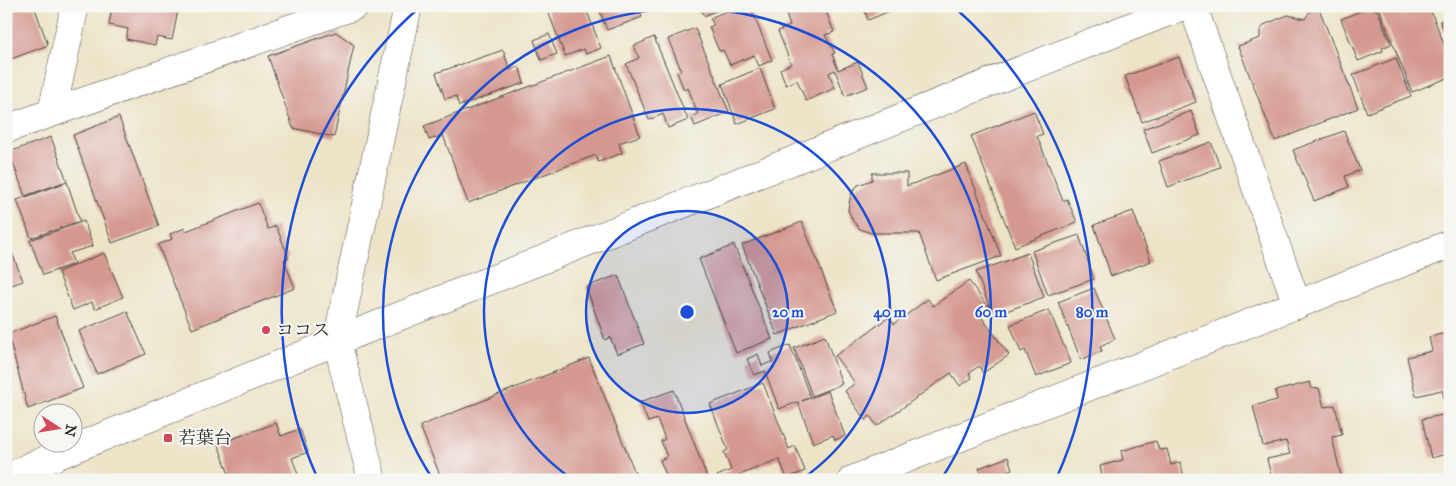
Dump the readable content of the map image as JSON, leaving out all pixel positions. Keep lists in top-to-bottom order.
{
  "places": {
    "other": ["ココス"],
    "transit": ["若葉台"]
  },
  "north": "right",
  "rings": [
    "20 m",
    "40 m",
    "60 m",
    "80 m"
  ]
}
